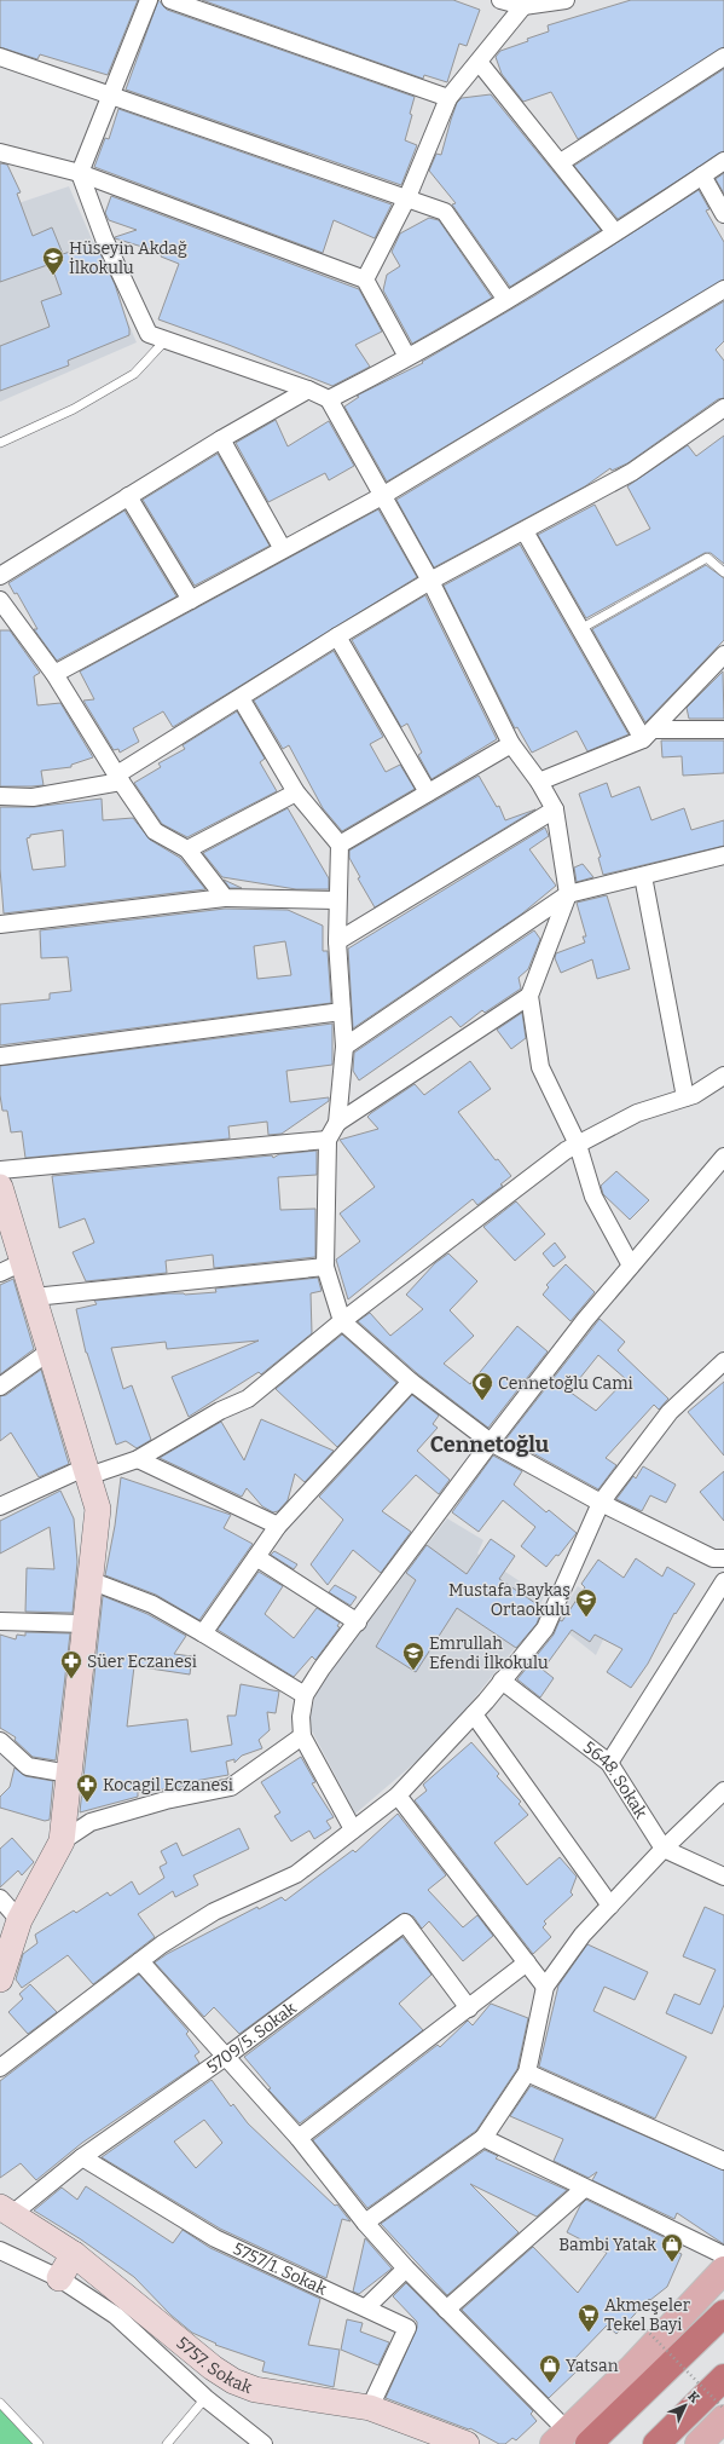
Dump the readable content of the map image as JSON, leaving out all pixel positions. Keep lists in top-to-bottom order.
{
  "streets": {
    "main road": ["5757. Sokak"],
    "street": ["5648. Sokak", "5709/5. Sokak", "5757/1. Sokak"]
  },
  "crossings": [
    ["5709/5. Sokak", "5757/1. Sokak"],
    ["5709/5. Sokak", "5757. Sokak"],
    ["5757/1. Sokak", "5757. Sokak"]
  ],
  "districts": ["Cennetoğlu"],
  "places": {
    "school or university": ["Hüseyin Akdağ İlkokulu", "Mustafa Baykaş Ortaokulu", "Emrullah Efendi İlkokulu"],
    "mosque": ["Cennetoğlu Cami"],
    "pharmacy": ["Süer Eczanesi", "Kocagil Eczanesi"],
    "shop": ["Bambi Yatak", "Yatsan"],
    "supermarket": ["Akmeşeler Tekel Bayi"]
  },
  "north": "top right"
}
